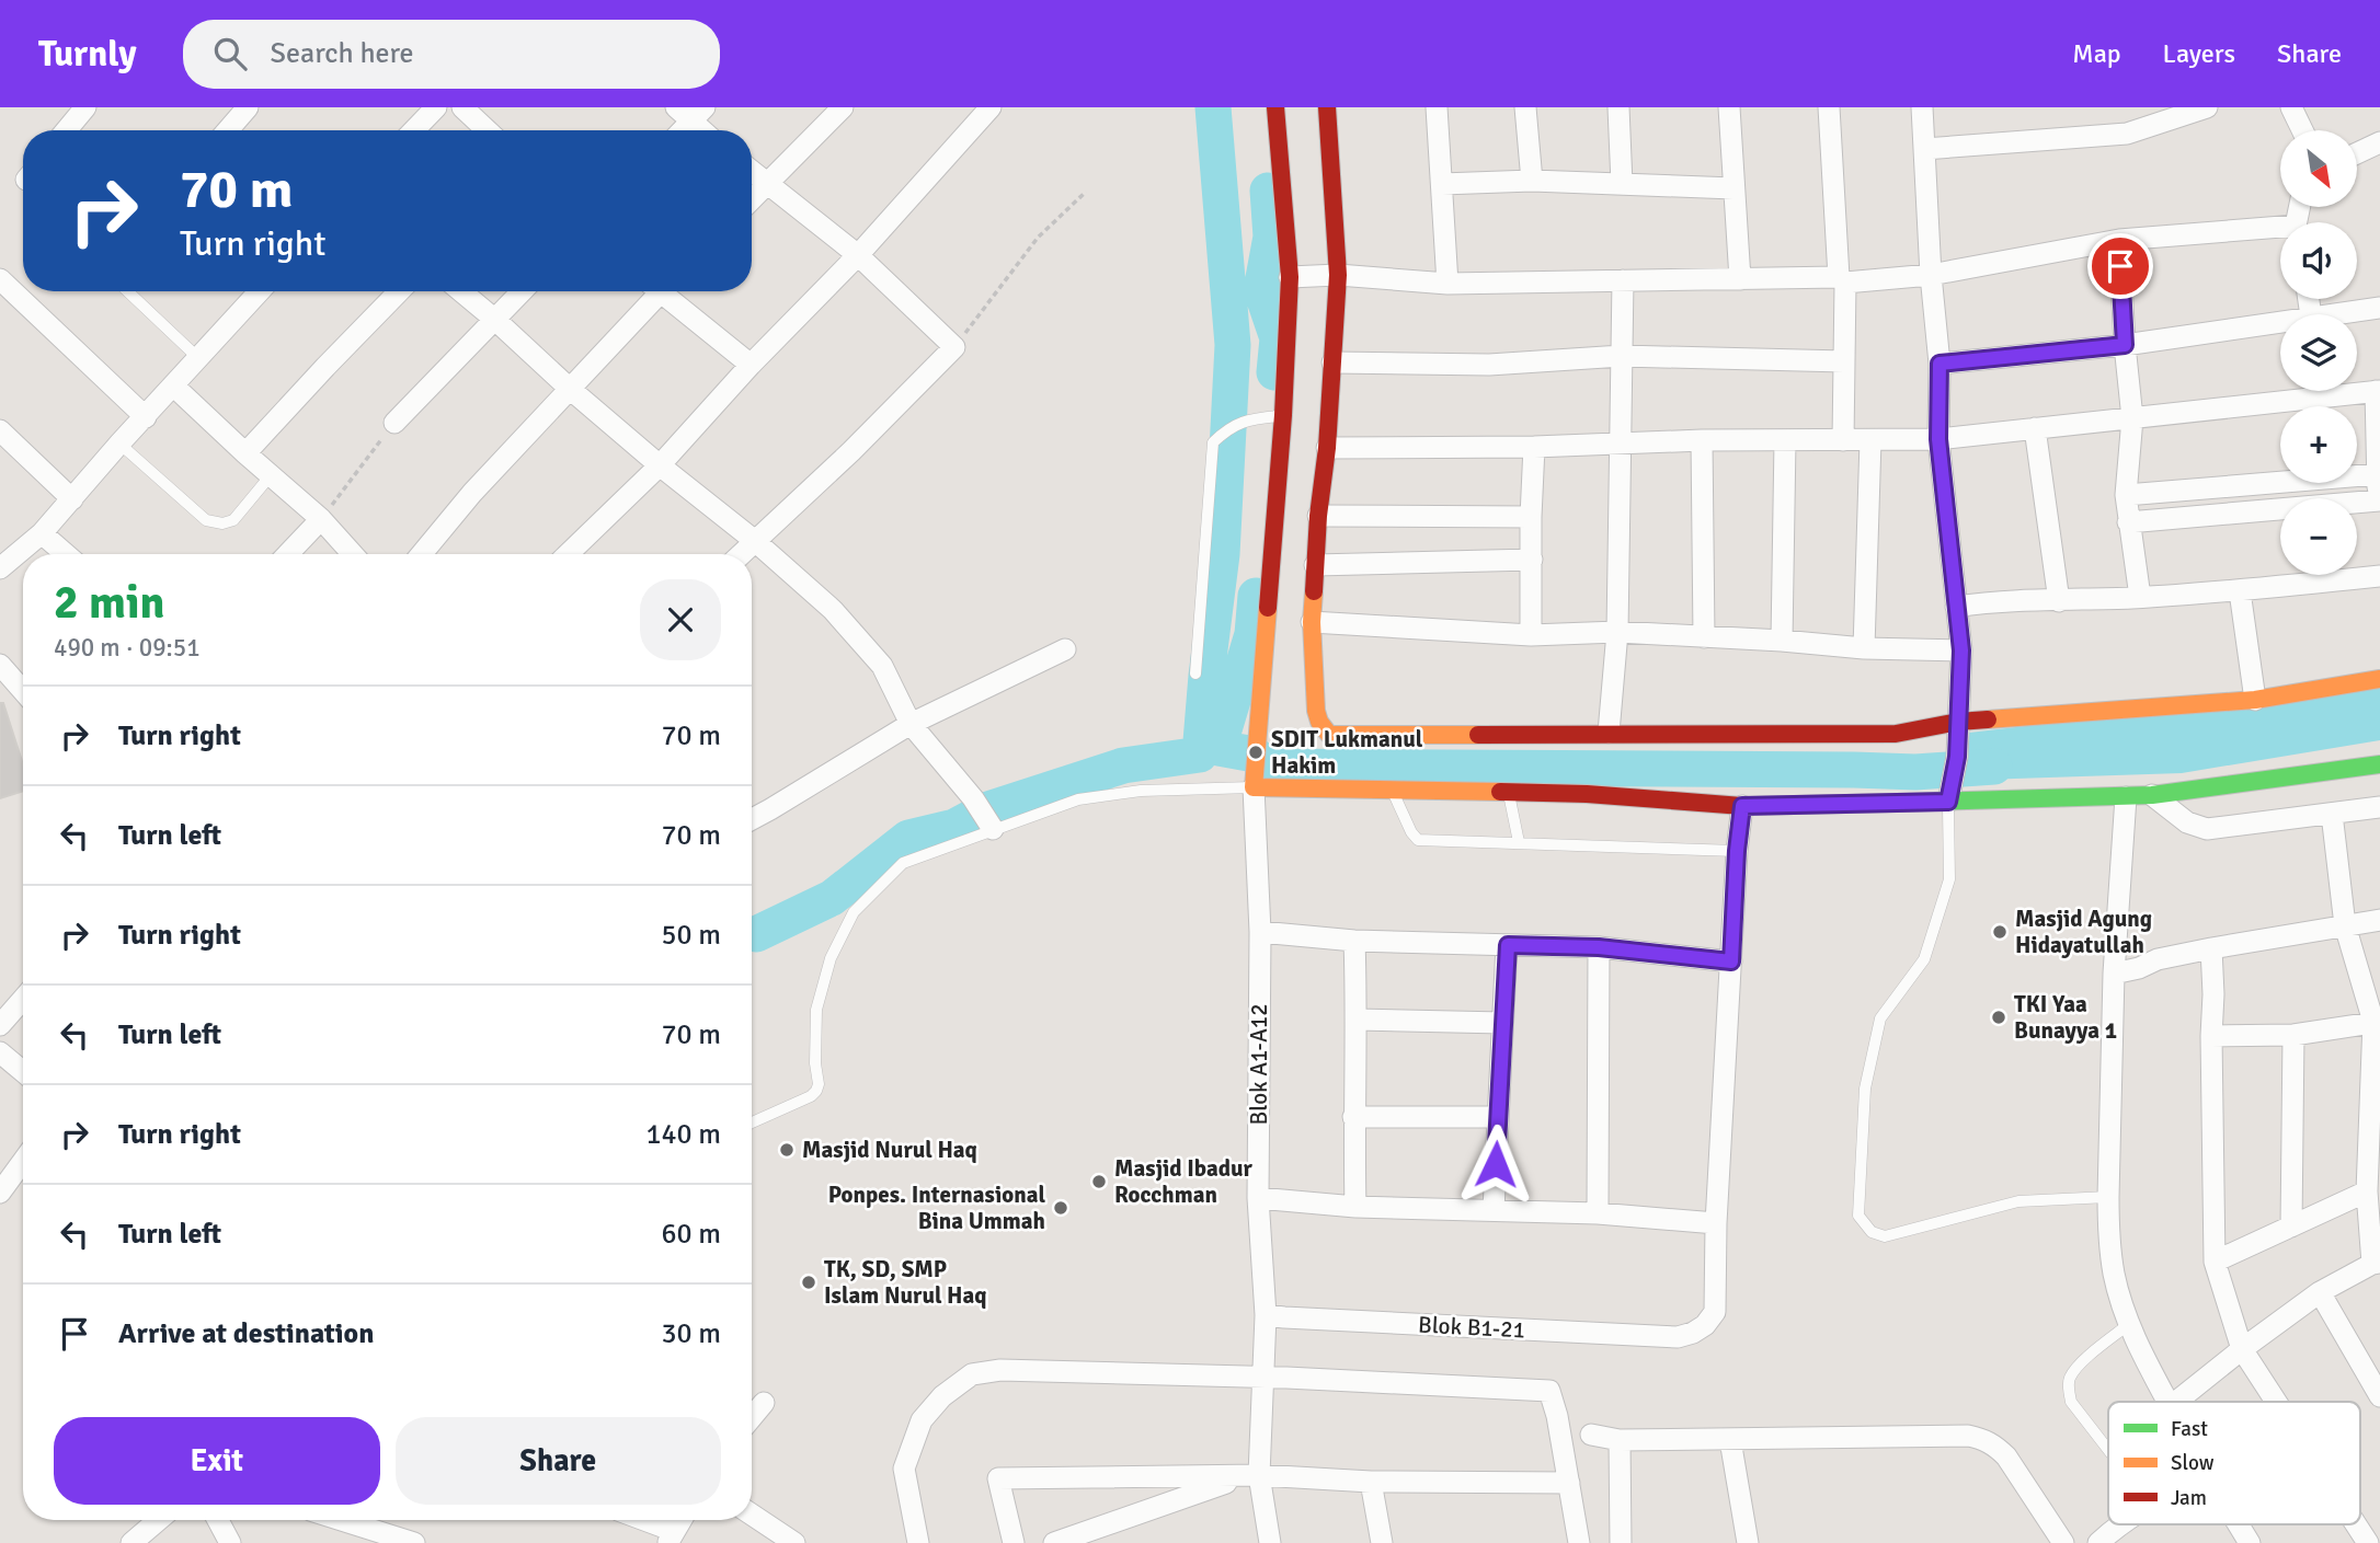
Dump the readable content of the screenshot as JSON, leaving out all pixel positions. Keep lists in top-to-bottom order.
{
  "streets": {
    "street": ["Blok A1-A12", "Blok B1-21"]
  },
  "crossings": [
    ["Blok A1-A12", "Blok B1-21"]
  ],
  "places": [
    "SDIT Lukmanul Hakim",
    "Masjid Agung Hidayatullah",
    "TKI Yaa Bunayya 1",
    "Masjid Nurul Haq",
    "Masjid Ibadur Rocchman",
    "Ponpes. Internasional Bina Ummah",
    "TK, SD, SMP Islam Nurul Haq"
  ],
  "legend": ["Fast", "Slow", "Jam"],
  "north": "bottom right",
  "page": {
    "header": "Turnly",
    "search": "Search here",
    "nav": ["Map", "Layers", "Share"],
    "map_buttons": ["+", "−"],
    "turn": ["70 m", "Turn right"],
    "heading": ["2 min", "490 m · 09:51"],
    "list": [
      {
        "name": "Turn right",
        "value": "70 m"
      },
      {
        "name": "Turn left",
        "value": "70 m"
      },
      {
        "name": "Turn right",
        "value": "50 m"
      },
      {
        "name": "Turn left",
        "value": "70 m"
      },
      {
        "name": "Turn right",
        "value": "140 m"
      },
      {
        "name": "Turn left",
        "value": "60 m"
      },
      {
        "name": "Arrive at destination",
        "value": "30 m"
      }
    ],
    "buttons": ["Exit", "Share"]
  }
}
